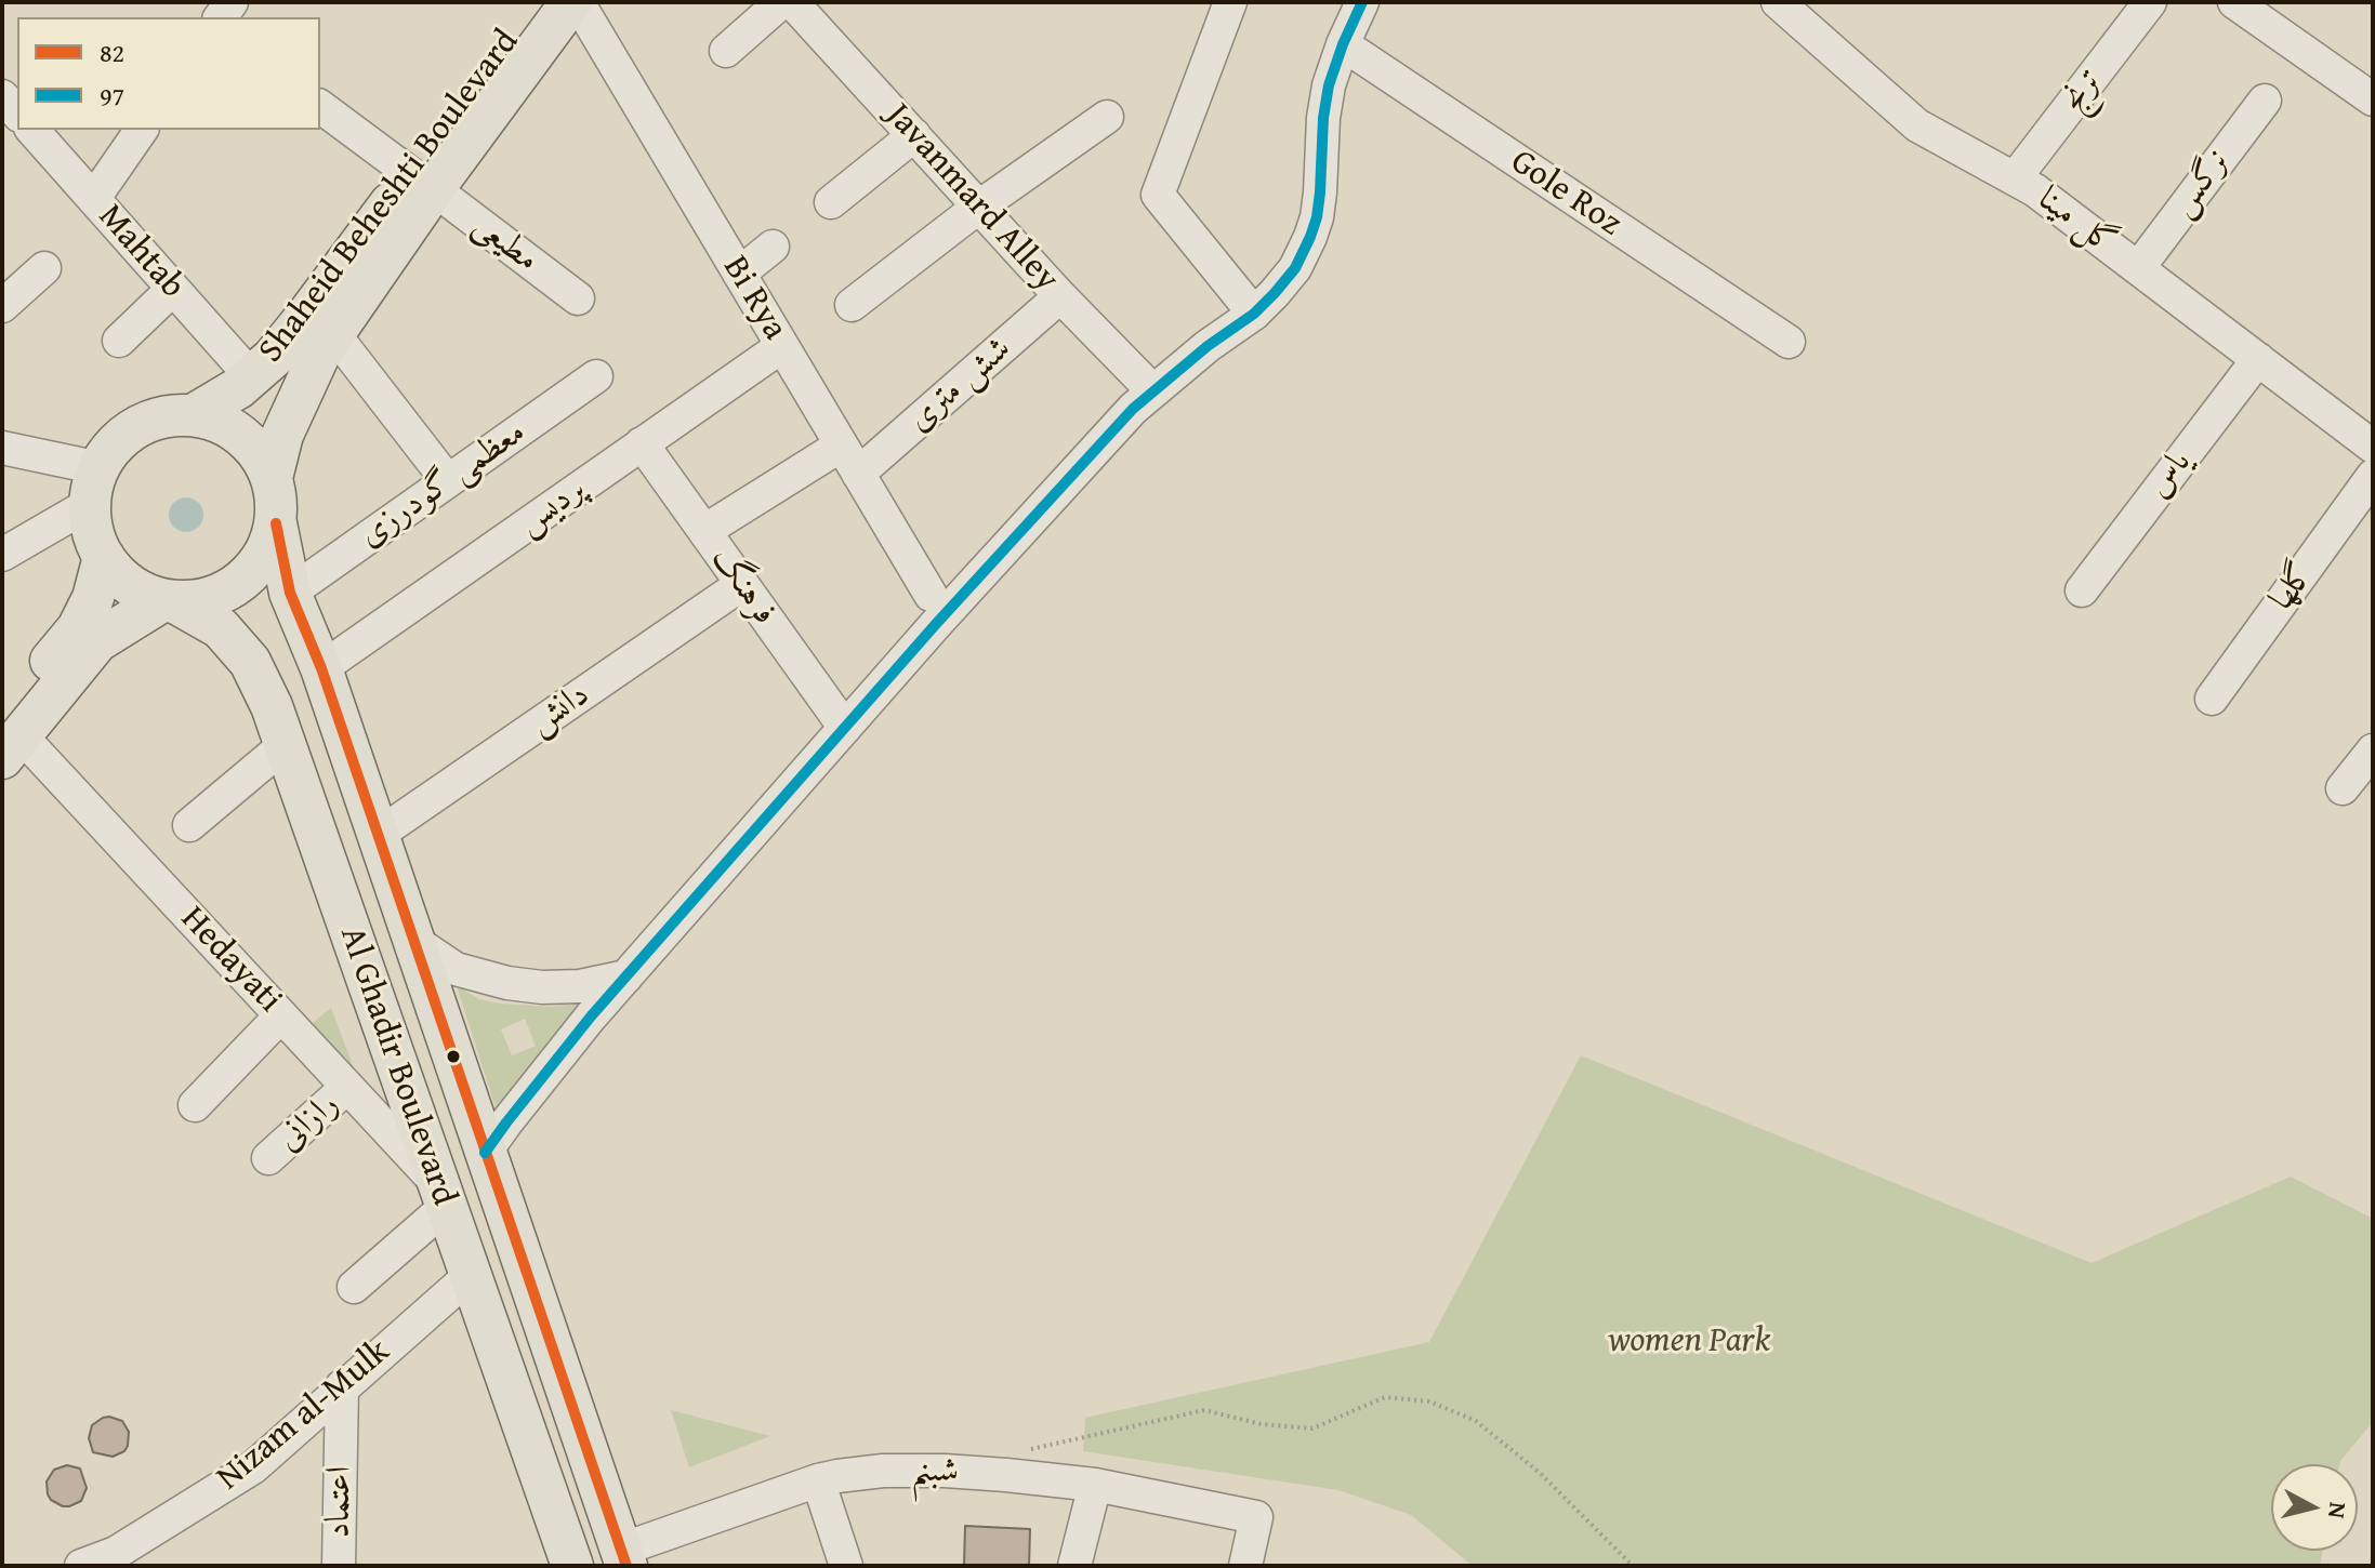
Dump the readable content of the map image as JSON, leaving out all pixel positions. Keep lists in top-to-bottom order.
{
  "streets": {
    "main road": ["Shaheid Beheshti Boulevard", "Al Ghadir Boulevard"],
    "street": [
      "ترنج",
      "نرگس",
      "Gole Roz",
      "Javanmard Alley",
      "گل مینا",
      "مطیعی",
      "Mahtab",
      "Bi Rya",
      "شش متری",
      "یاس",
      "معظمی گودرزی",
      "پردیس",
      "فرهنگ",
      "گلها",
      "دانش",
      "Hedayati",
      "رازانی",
      "Nizam al-Mulk",
      "شبنم",
      "اعتماد"
    ]
  },
  "crossings": [
    ["ترنج", "گل مینا"],
    ["نرگس", "گل مینا"],
    ["Shaheid Beheshti Boulevard", "مطیعی"],
    ["Shaheid Beheshti Boulevard", "Mahtab"],
    ["Shaheid Beheshti Boulevard", "Al Ghadir Boulevard"],
    ["Javanmard Alley", "شش متری"],
    ["گل مینا", "یاس"],
    ["Bi Rya", "شش متری"],
    ["Bi Rya", "پردیس"],
    ["معظمی گودرزی", "Al Ghadir Boulevard"],
    ["پردیس", "فرهنگ"],
    ["پردیس", "Al Ghadir Boulevard"],
    ["فرهنگ", "دانش"],
    ["دانش", "Al Ghadir Boulevard"],
    ["Hedayati", "Al Ghadir Boulevard"],
    ["Hedayati", "رازانی"],
    ["Al Ghadir Boulevard", "Nizam al-Mulk"],
    ["Al Ghadir Boulevard", "شبنم"],
    ["Nizam al-Mulk", "اعتماد"]
  ],
  "parks": ["women Park"],
  "lines": ["transit line 97", "transit line 82"],
  "legend": ["82", "97"],
  "north": "right"
}
